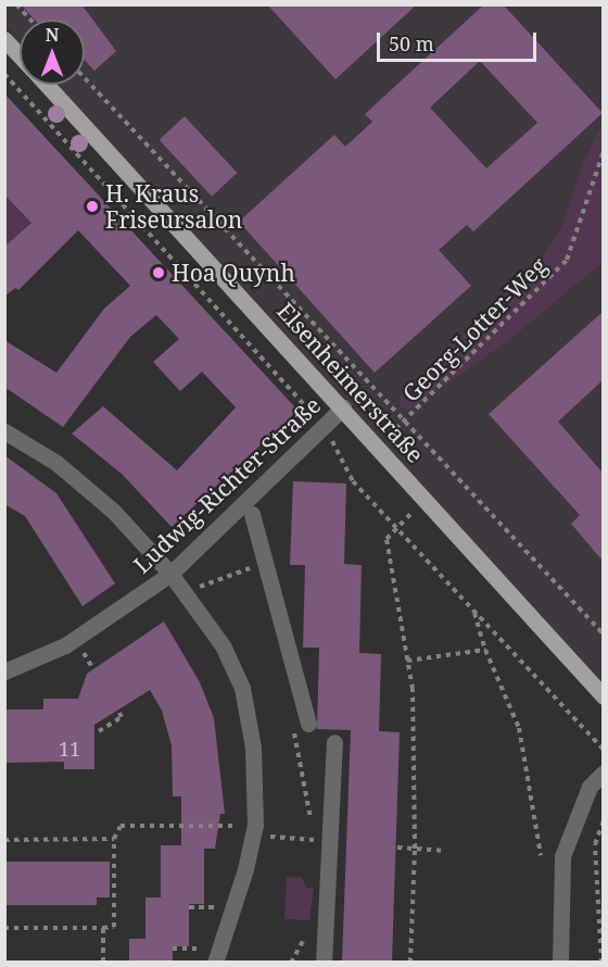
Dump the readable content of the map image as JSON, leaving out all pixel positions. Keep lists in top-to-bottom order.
{
  "streets": {
    "main road": ["Elsenheimerstraße"],
    "street": ["Ludwig-Richter-Straße"],
    "path": ["Georg-Lotter-Weg"]
  },
  "crossings": [
    ["Georg-Lotter-Weg", "Elsenheimerstraße"],
    ["Elsenheimerstraße", "Ludwig-Richter-Straße"]
  ],
  "places": ["H. Kraus Friseursalon", "Hoa Quynh"],
  "house_numbers": ["11"],
  "scale_bar": "50 m",
  "north": "top"
}
